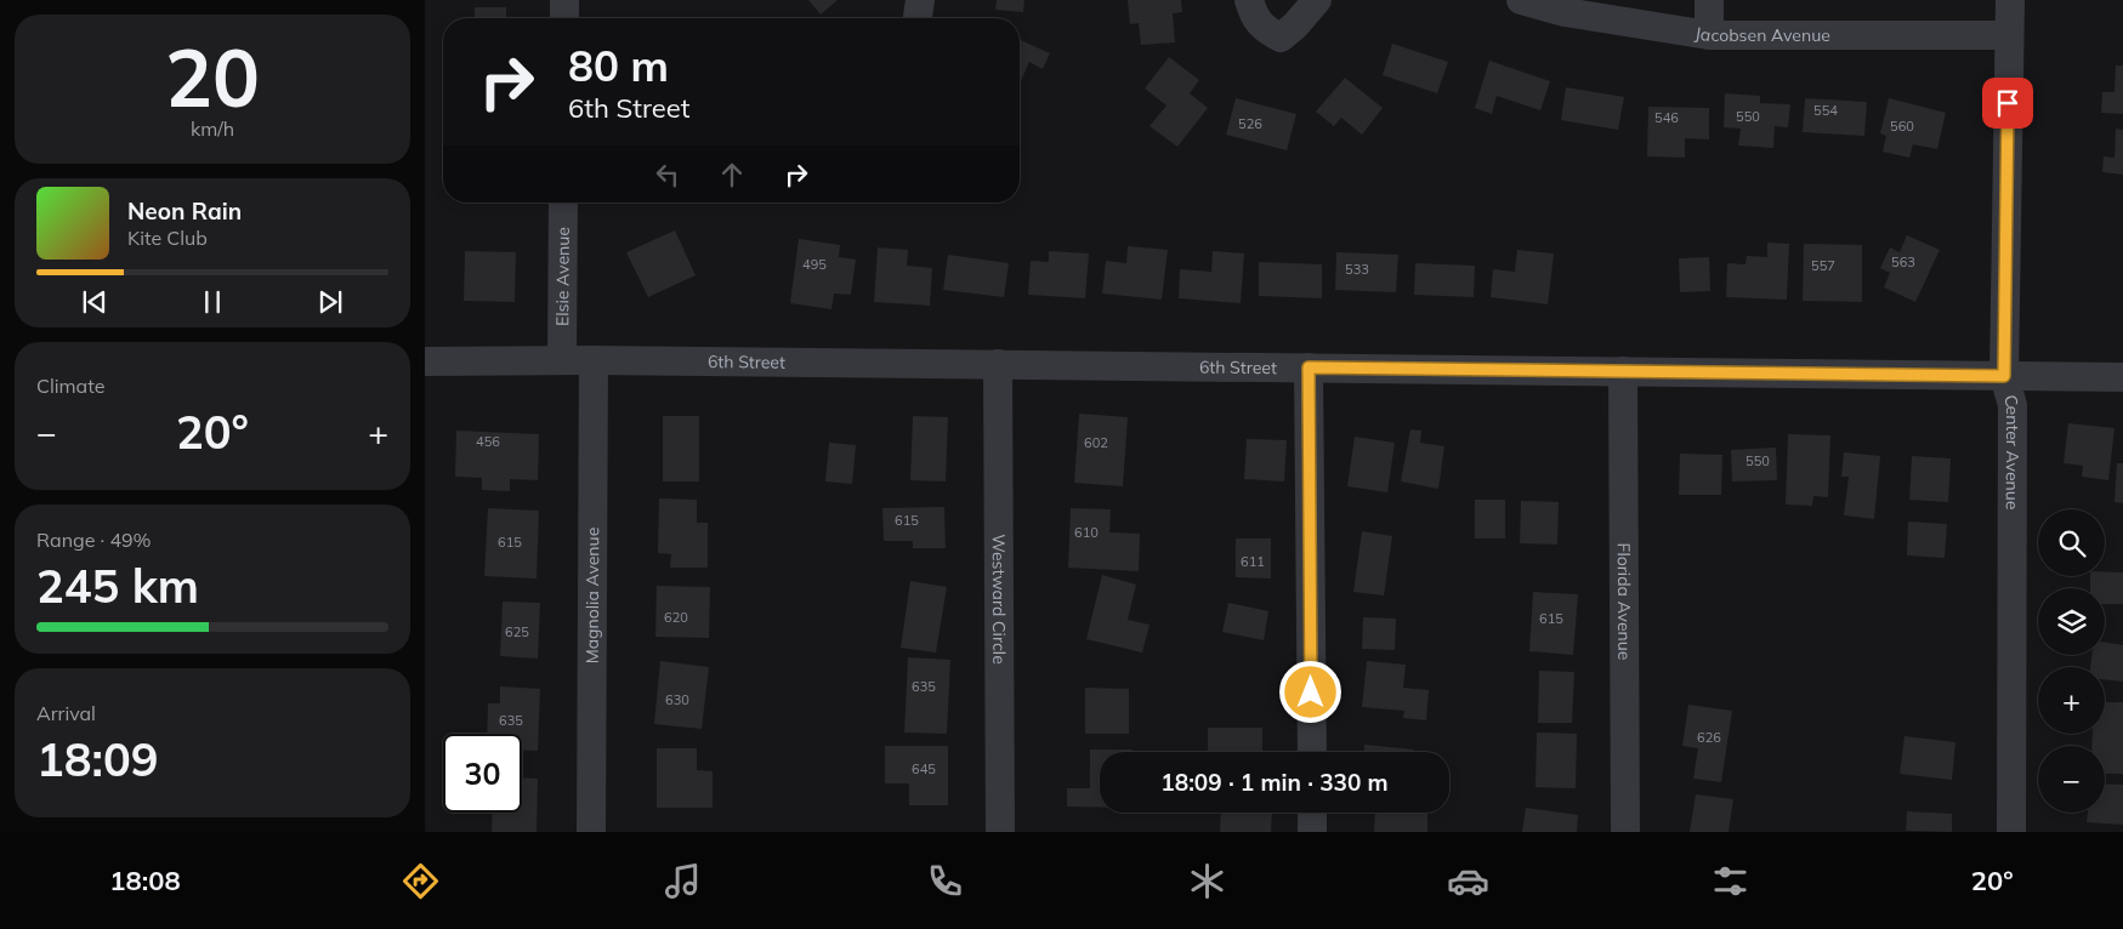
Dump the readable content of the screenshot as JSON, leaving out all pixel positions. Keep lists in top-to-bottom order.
{
  "streets": {
    "street": [
      "Jacobsen Avenue",
      "Elsie Avenue",
      "6th Street",
      "Center Avenue",
      "Magnolia Avenue",
      "Westward Circle",
      "Florida Avenue"
    ]
  },
  "crossings": [
    ["Jacobsen Avenue", "Center Avenue"],
    ["Elsie Avenue", "6th Street"],
    ["6th Street", "Center Avenue"],
    ["6th Street", "Magnolia Avenue"],
    ["6th Street", "Westward Circle"],
    ["6th Street", "Florida Avenue"]
  ],
  "house_numbers": [
    "554",
    "550",
    "546",
    "526",
    "560",
    "563",
    "495",
    "557",
    "533",
    "456",
    "602",
    "550",
    "615",
    "610",
    "615",
    "611",
    "620",
    "615",
    "625",
    "635",
    "630",
    "635",
    "626",
    "645"
  ],
  "page": {
    "tile": [
      ["20", "km/h"],
      "Climate",
      ["Range · 49%", "245 km"],
      ["Arrival", "18:09"]
    ],
    "turn": ["80 m", "6th Street"],
    "song": ["Neon Rain", "Kite Club"],
    "heat": ["−", "20°", "+"],
    "map_buttons": ["+", "−"],
    "limit": "30",
    "trip": "18:09 · 1 min · 330 m",
    "tabs": ["18:08", "20°"]
  }
}
